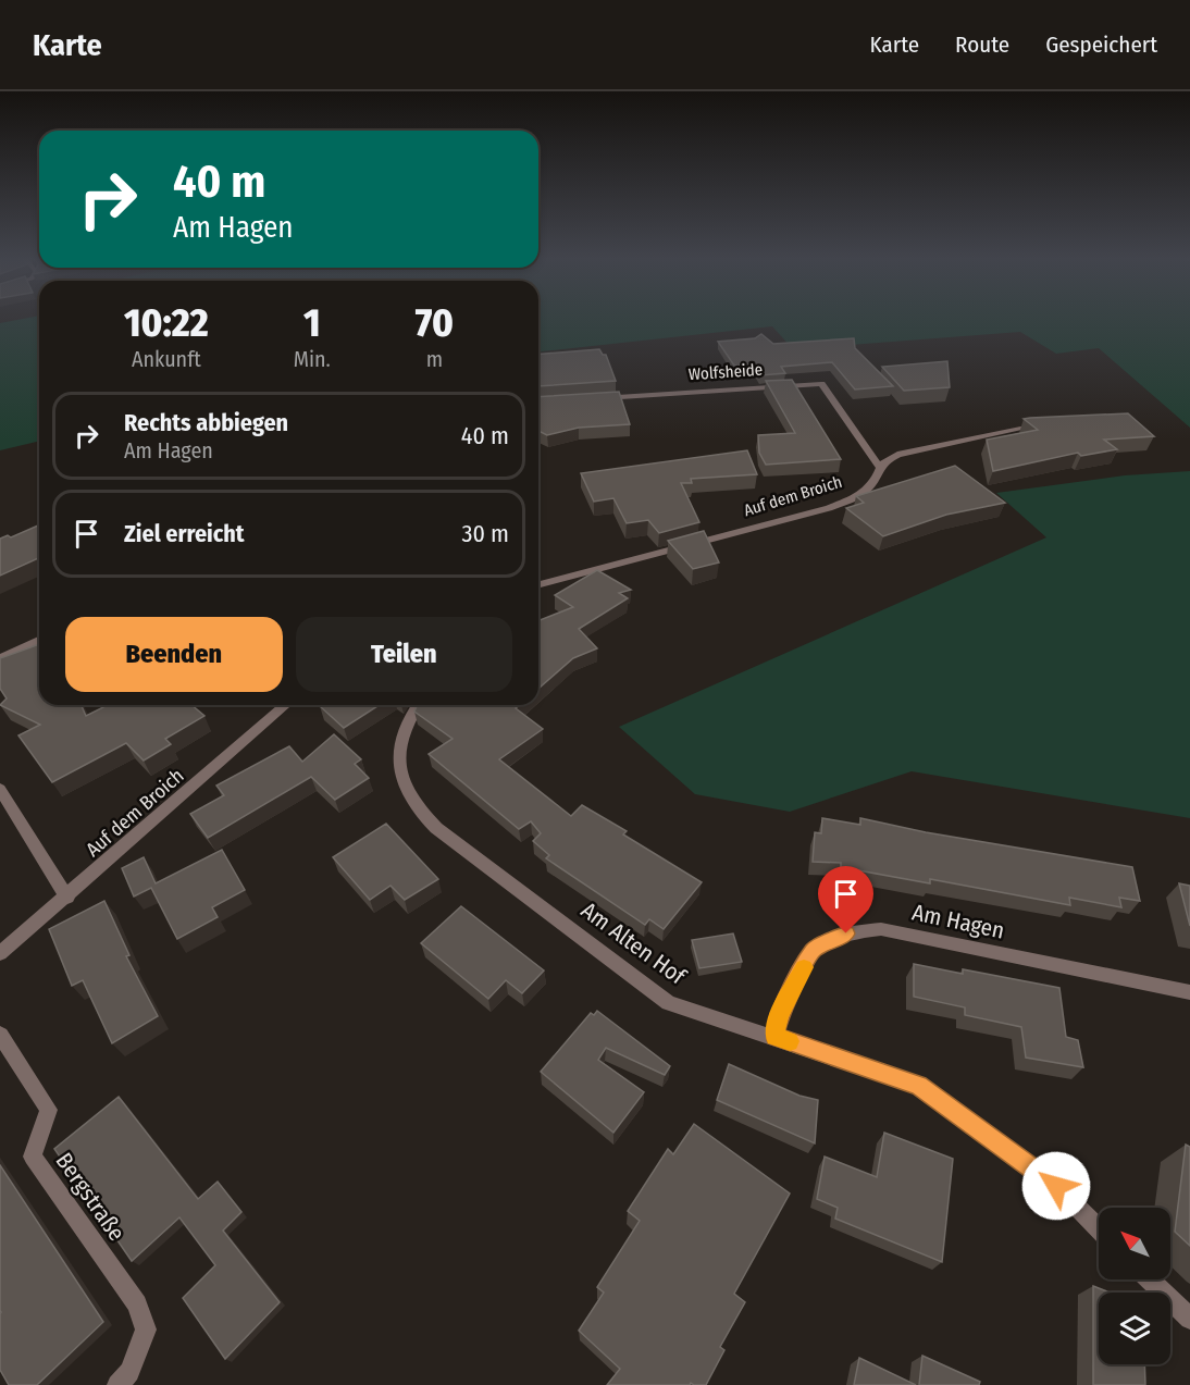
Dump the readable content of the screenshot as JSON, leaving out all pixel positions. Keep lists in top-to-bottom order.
{
  "streets": {
    "street": [
      "Wolfsheide",
      "Auf dem Broich",
      "Am Hagen",
      "Am Alten Hof",
      "Bergstraße"
    ]
  },
  "crossings": [
    ["Wolfsheide", "Auf dem Broich"],
    ["Am Hagen", "Am Alten Hof"]
  ],
  "north": "top left",
  "page": {
    "header": "Karte",
    "nav": ["Karte", "Route", "Gespeichert"],
    "turn": ["40 m", "Am Hagen"],
    "eta": [
      "10:22",
      "Ankunft",
      "1",
      "Min.",
      "70",
      "m"
    ],
    "list": [
      {
        "name": "Rechts abbiegen",
        "note": "Am Hagen",
        "value": "40 m"
      },
      {
        "name": "Ziel erreicht",
        "value": "30 m"
      }
    ],
    "buttons": ["Beenden", "Teilen"]
  }
}
